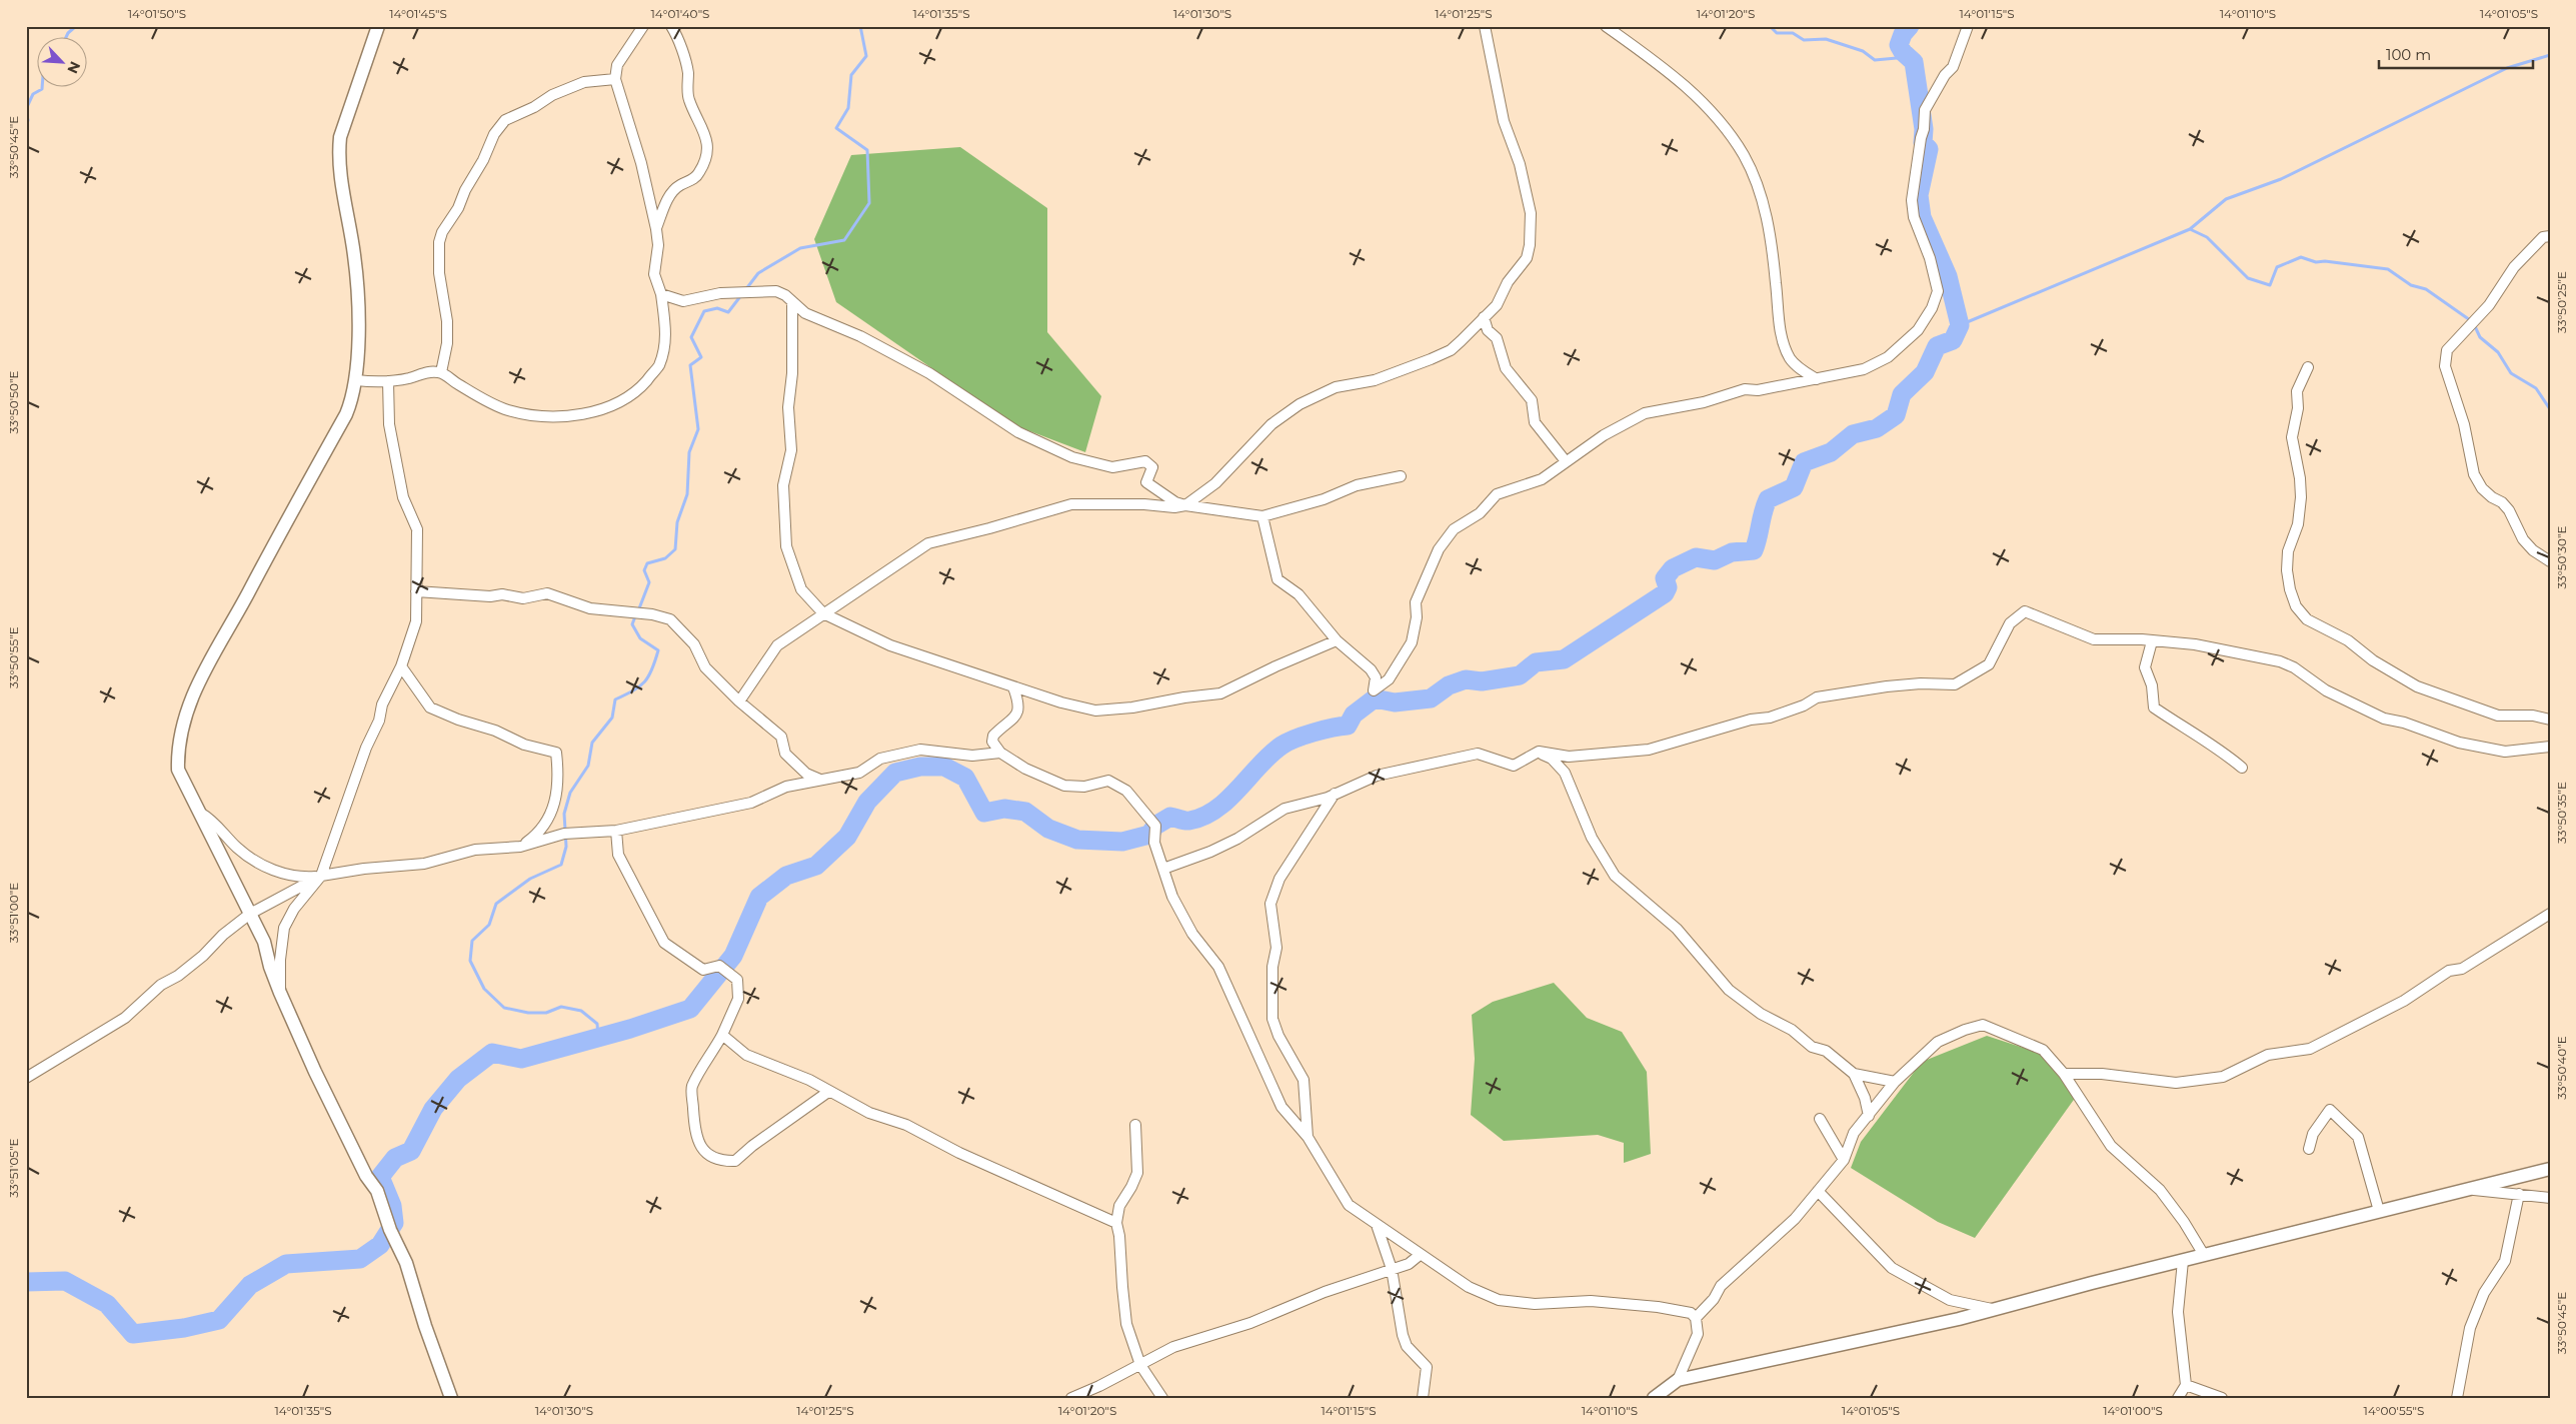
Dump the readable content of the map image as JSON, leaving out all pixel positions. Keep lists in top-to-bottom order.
{
  "scale_bar": "100 m",
  "north": "bottom right",
  "coordinates": [
    "14°01'50\"S",
    "14°01'45\"S",
    "14°01'40\"S",
    "14°01'35\"S",
    "14°01'30\"S",
    "14°01'25\"S",
    "14°01'20\"S",
    "14°01'15\"S",
    "14°01'10\"S",
    "14°01'05\"S",
    "33°50'45\"E",
    "33°50'25\"E",
    "33°50'50\"E",
    "33°50'30\"E",
    "33°50'55\"E",
    "33°50'35\"E",
    "33°51'00\"E",
    "33°50'40\"E",
    "33°51'05\"E",
    "14°01'00\"S",
    "14°00'55\"S"
  ]
}
